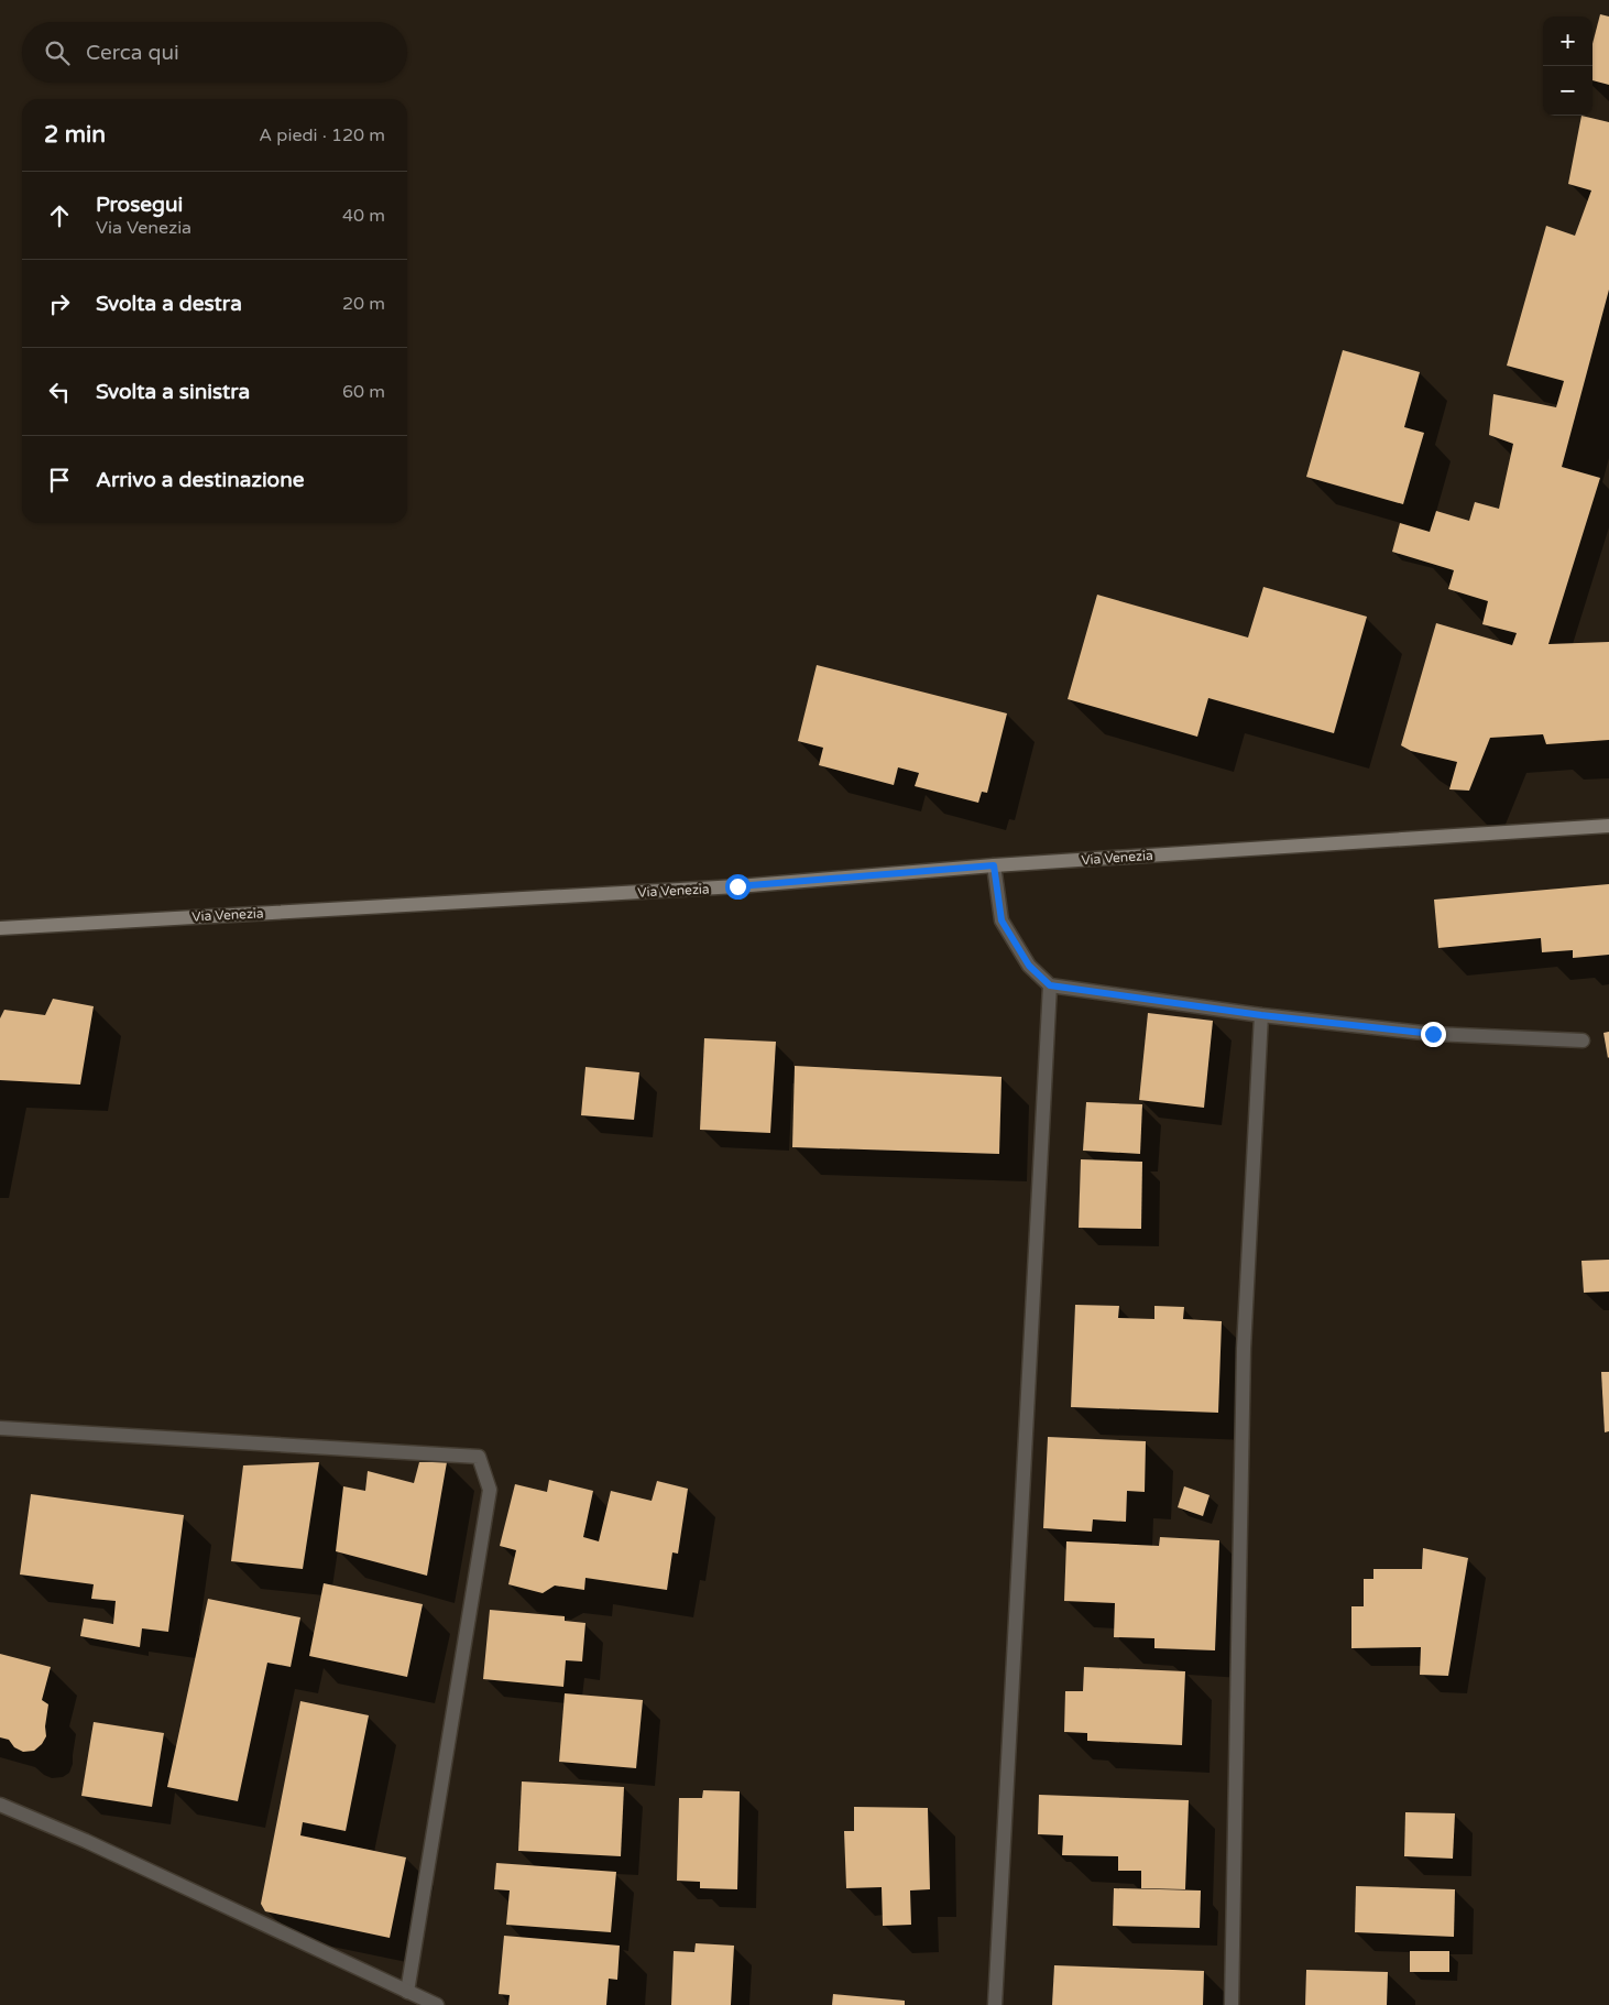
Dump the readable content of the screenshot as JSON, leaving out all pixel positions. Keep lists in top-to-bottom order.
{
  "streets": {
    "main road": ["Via Venezia"]
  },
  "page": {
    "map_buttons": ["+", "−"],
    "search": "Cerca qui",
    "heading": ["2 min", "A piedi · 120 m"],
    "list": [
      ["Prosegui", "Via Venezia", "40 m"],
      ["Svolta a destra", "20 m"],
      ["Svolta a sinistra", "60 m"],
      "Arrivo a destinazione"
    ]
  }
}
